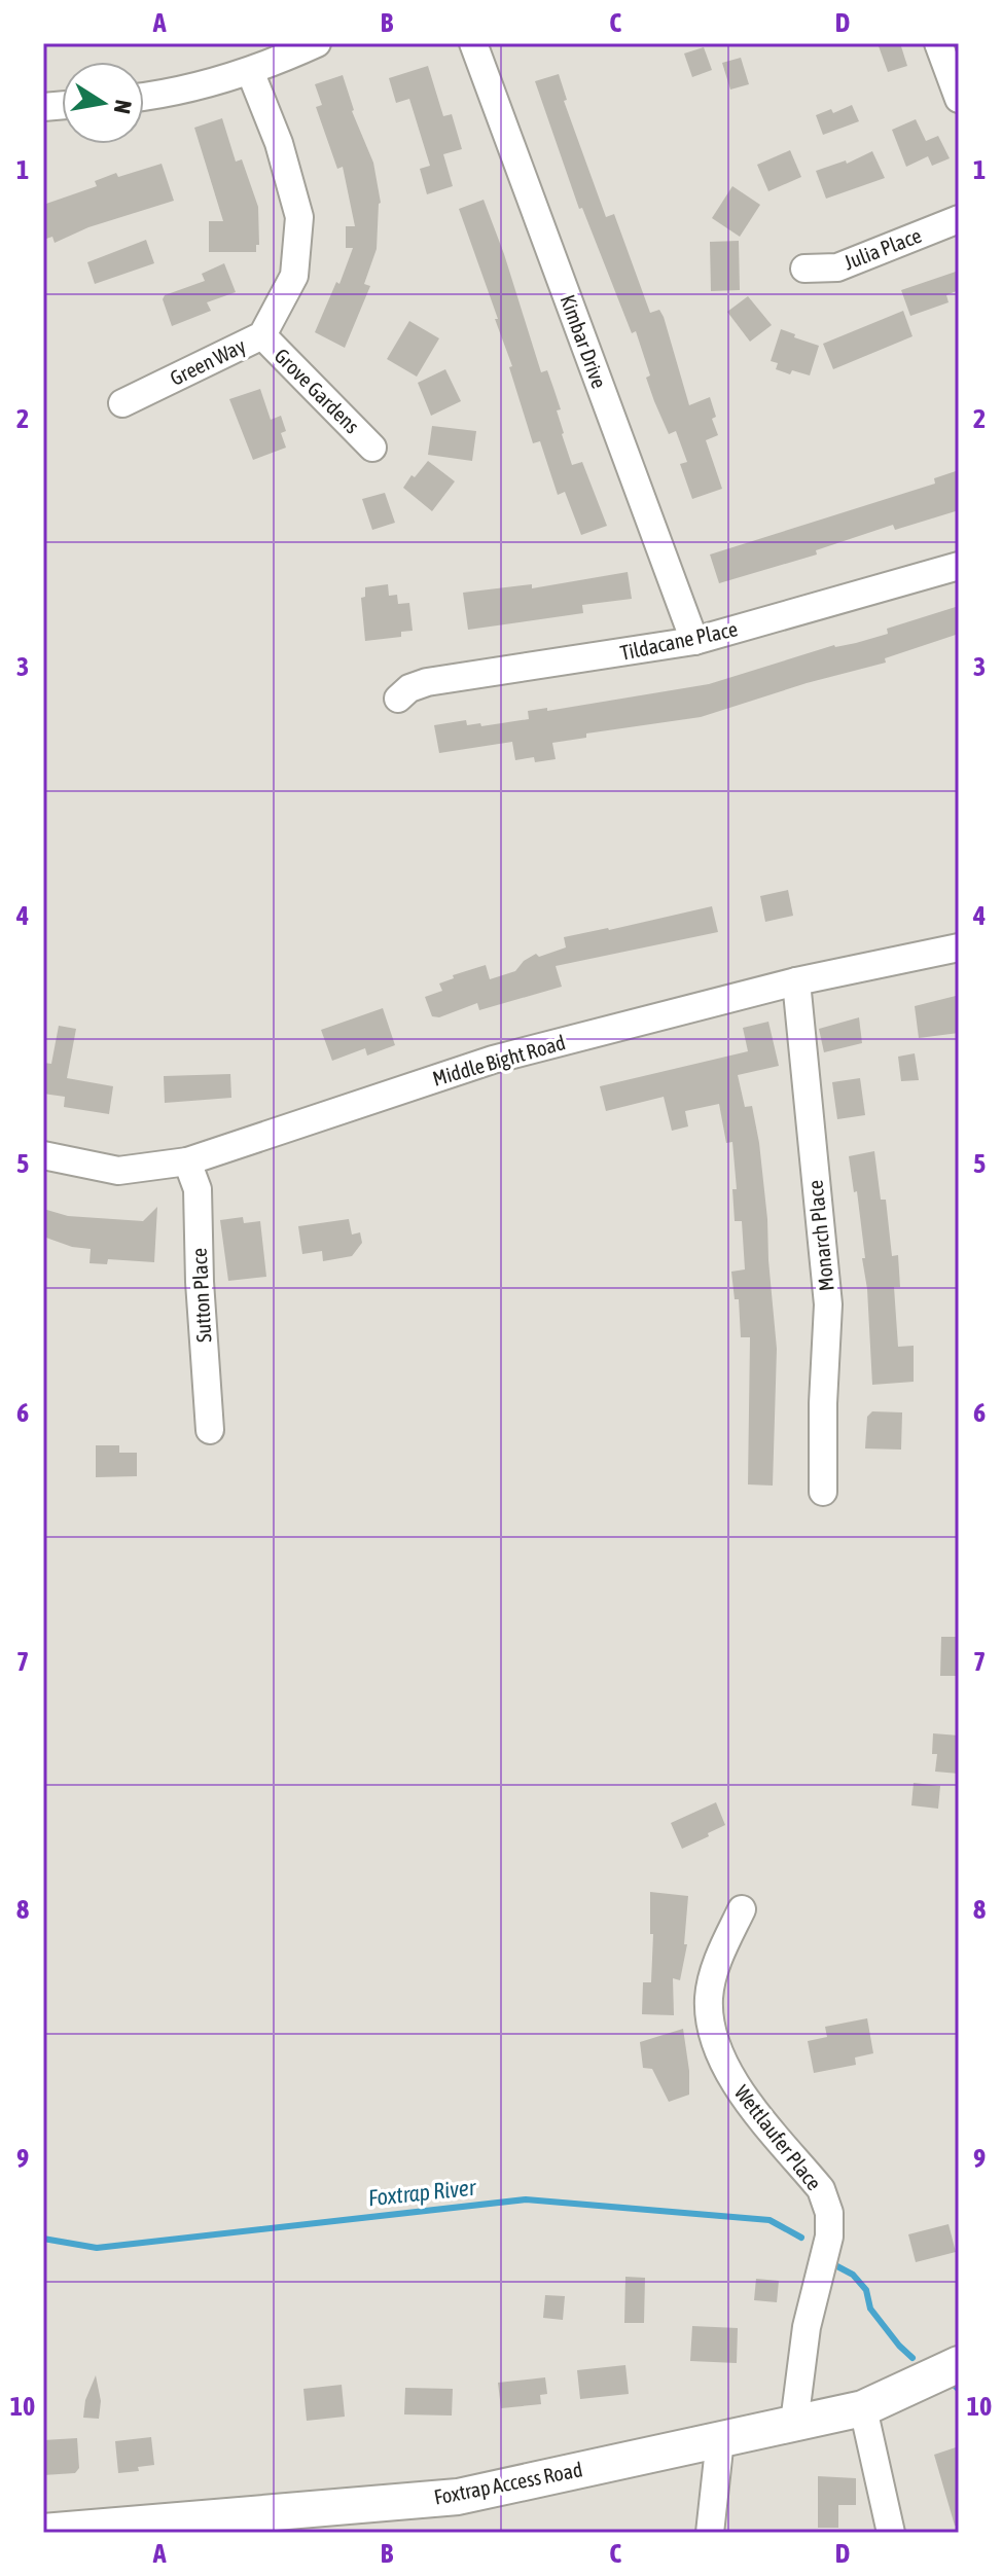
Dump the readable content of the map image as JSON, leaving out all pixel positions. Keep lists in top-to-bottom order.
{
  "streets": {
    "main road": ["Foxtrap Access Road"],
    "street": [
      "Julia Place",
      "Kimbar Drive",
      "Green Way",
      "Grove Gardens",
      "Tildacane Place",
      "Middle Bight Road",
      "Monarch Place",
      "Sutton Place",
      "Wettlaufer Place"
    ]
  },
  "crossings": [
    ["Kimbar Drive", "Tildacane Place"],
    ["Green Way", "Grove Gardens"],
    ["Middle Bight Road", "Monarch Place"],
    ["Middle Bight Road", "Sutton Place"],
    ["Wettlaufer Place", "Foxtrap Access Road"]
  ],
  "water": ["Foxtrap River"],
  "north": "right",
  "grid": {
    "columns": [
      "A",
      "B",
      "C",
      "D"
    ],
    "rows": [
      "1",
      "2",
      "3",
      "4",
      "5",
      "6",
      "7",
      "8",
      "9",
      "10"
    ]
  }
}
